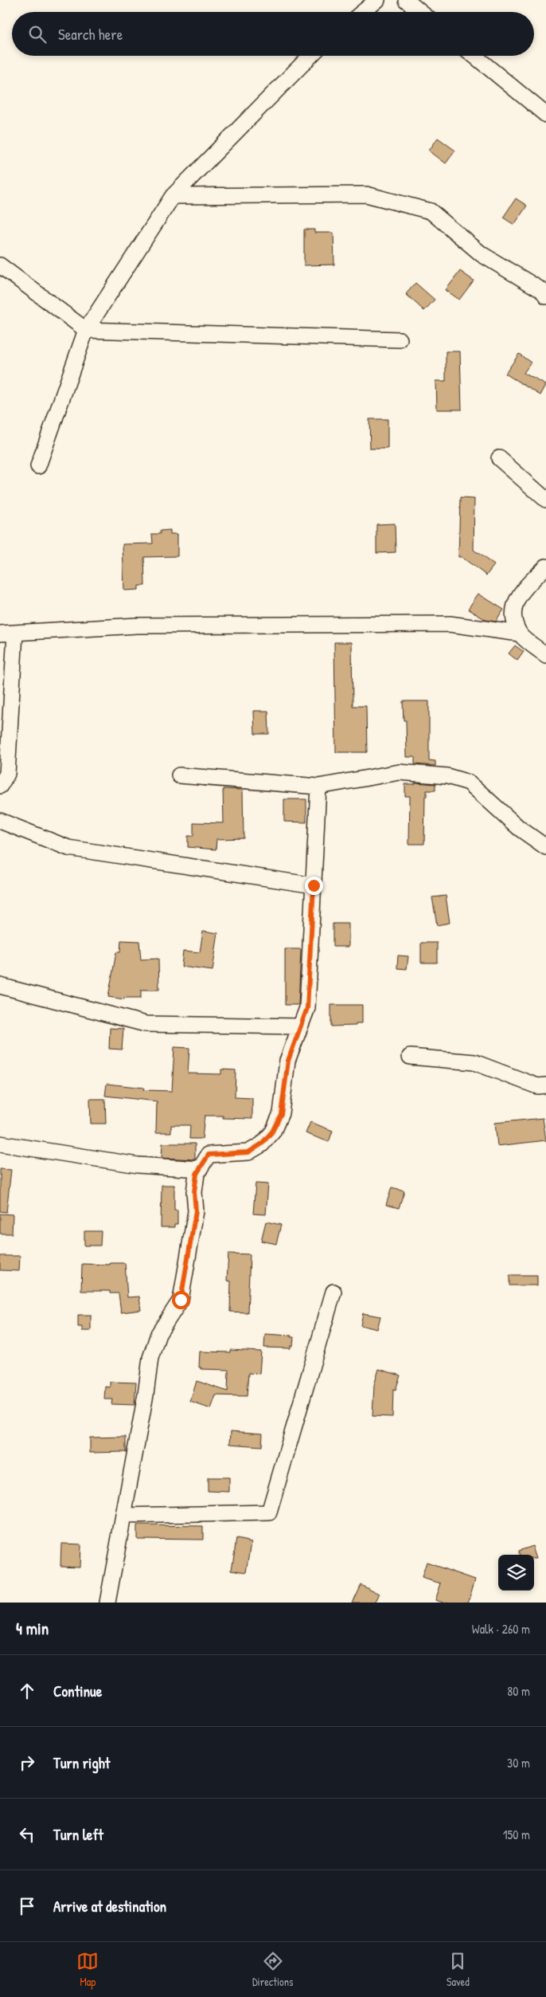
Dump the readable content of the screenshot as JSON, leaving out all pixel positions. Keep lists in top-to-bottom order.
{
  "page": {
    "search": "Search here",
    "heading": ["4 min", "Walk · 260 m"],
    "list": [
      ["Continue", "80 m"],
      ["Turn right", "30 m"],
      ["Turn left", "150 m"],
      "Arrive at destination"
    ],
    "nav": ["Map", "Directions", "Saved"]
  }
}
